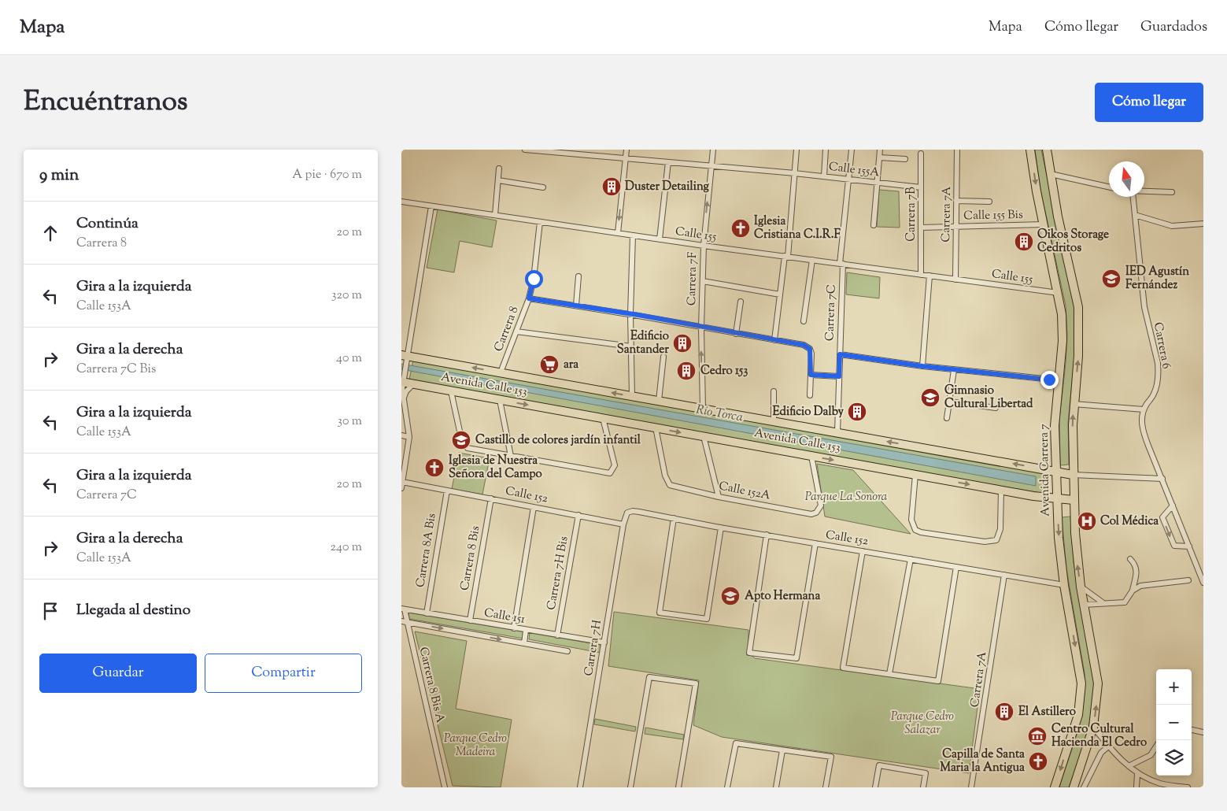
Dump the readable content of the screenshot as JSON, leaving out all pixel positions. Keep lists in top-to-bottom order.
{
  "streets": {
    "main road": ["Avenida Calle 153", "Avenida Carrera 7"],
    "street": [
      "Calle 155A",
      "Carrera 7B",
      "Carrera 7A",
      "Calle 155 Bis",
      "Calle 155",
      "Carrera 7F",
      "Carrera 7C",
      "Carrera 8",
      "Carrera 6",
      "Calle 152A",
      "Calle 152",
      "Carrera 8A Bis",
      "Carrera 8 Bis",
      "Carrera 7H Bis",
      "Calle 151",
      "Carrera 7H",
      "Carrera 8 Bis A"
    ]
  },
  "crossings": [
    ["Calle 155A", "Carrera 7B"],
    ["Calle 155A", "Carrera 7F"],
    ["Calle 155A", "Carrera 7C"],
    ["Carrera 7B", "Calle 155 Bis"],
    ["Carrera 7B", "Calle 155"],
    ["Carrera 7A", "Calle 155 Bis"],
    ["Carrera 7A", "Calle 155"],
    ["Carrera 7A", "Calle 152"],
    ["Calle 155 Bis", "Avenida Carrera 7"],
    ["Calle 155", "Carrera 7F"],
    ["Calle 155", "Carrera 7C"],
    ["Calle 155", "Carrera 8"],
    ["Calle 155", "Avenida Carrera 7"],
    ["Carrera 7F", "Avenida Calle 153"],
    ["Carrera 7C", "Avenida Calle 153"],
    ["Carrera 8", "Avenida Calle 153"],
    ["Avenida Calle 153", "Avenida Carrera 7"],
    ["Avenida Calle 153", "Calle 152A"],
    ["Avenida Carrera 7", "Calle 152"],
    ["Calle 152", "Carrera 8A Bis"],
    ["Calle 152", "Carrera 8 Bis"],
    ["Calle 152", "Carrera 7H Bis"],
    ["Calle 152", "Carrera 7H"],
    ["Carrera 8A Bis", "Calle 151"],
    ["Carrera 8 Bis", "Calle 151"],
    ["Carrera 7H Bis", "Calle 151"],
    ["Calle 151", "Carrera 7H"],
    ["Calle 151", "Carrera 8 Bis A"]
  ],
  "water": ["Río Torca"],
  "parks": ["Parque La Sonora", "Parque Cedro Salazar", "Parque Cedro Madeira"],
  "places": {
    "building": [
      "Duster Detailing",
      "Oikos Storage Cedritos",
      "Edificio Santander",
      "Cedro 153",
      "Edificio Dalby",
      "El Astillero"
    ],
    "church": ["Iglesia Cristiana C.I.R.F", "Iglesia de Nuestra Señora del Campo", "Capilla de Santa Maria la Antigua"],
    "school or university": [
      "IED Agustín Fernández",
      "Gimnasio Cultural Libertad",
      "Castillo de colores jardín infantil",
      "Apto Hermana"
    ],
    "supermarket": ["ara"],
    "hospital": ["Col Médica"],
    "museum": ["Centro Cultural Hacienda El Cedro"]
  },
  "north": "top",
  "page": {
    "header": "Mapa",
    "nav": ["Mapa", "Cómo llegar", "Guardados"],
    "title": "Encuéntranos",
    "buttons": [
      "Cómo llegar",
      ["Guardar", "Compartir"]
    ],
    "heading": ["9 min", "A pie · 670 m"],
    "list": [
      ["Continúa", "Carrera 8", "20 m"],
      ["Gira a la izquierda", "Calle 153A", "320 m"],
      ["Gira a la derecha", "Carrera 7C Bis", "40 m"],
      ["Gira a la izquierda", "Calle 153A", "30 m"],
      ["Gira a la izquierda", "Carrera 7C", "20 m"],
      ["Gira a la derecha", "Calle 153A", "240 m"],
      "Llegada al destino"
    ],
    "map_buttons": ["+", "−"]
  }
}
